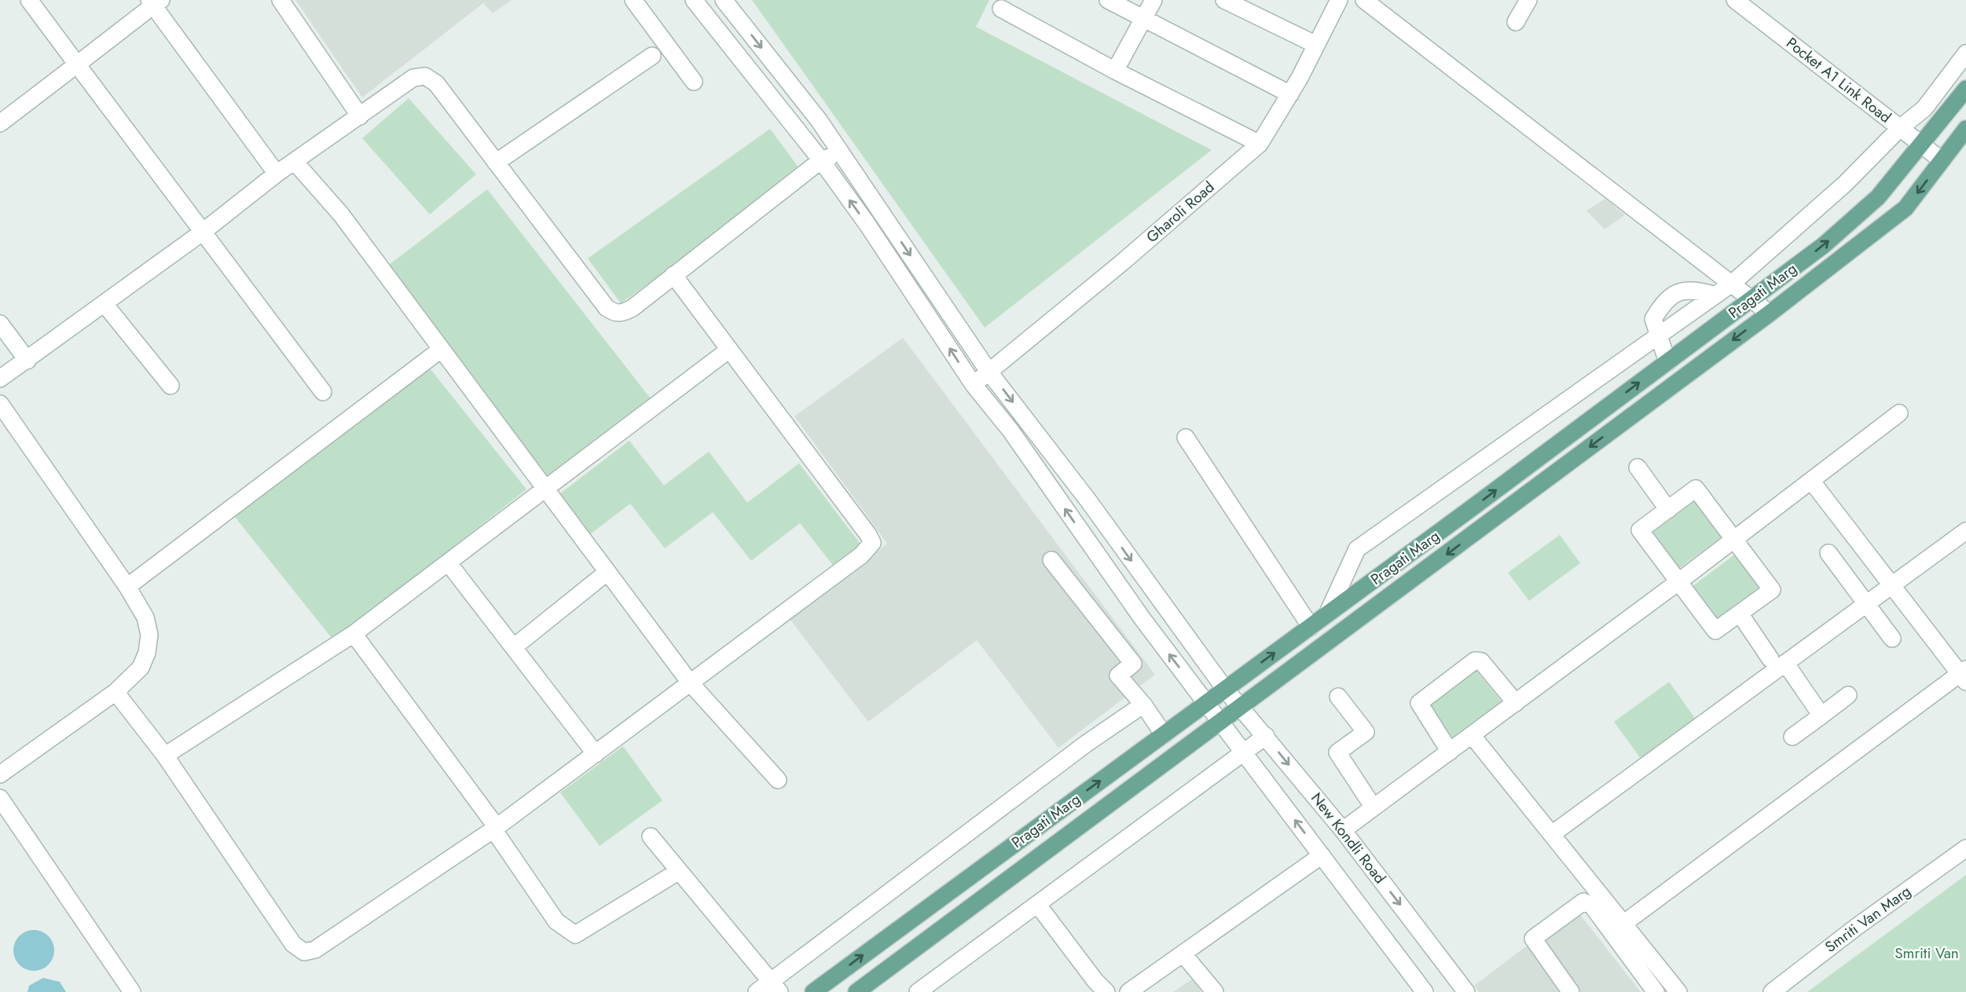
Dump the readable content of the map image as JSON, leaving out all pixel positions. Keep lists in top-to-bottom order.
{
  "streets": {
    "main road": ["Pragati Marg"],
    "street": [
      "Pocket A1 Link Road",
      "Gharoli Road",
      "New Kondli Road",
      "Smriti Van Marg"
    ]
  },
  "crossings": [
    ["Pocket A1 Link Road", "Pragati Marg"],
    ["Gharoli Road", "New Kondli Road"],
    ["Pragati Marg", "New Kondli Road"]
  ],
  "parks": ["Smriti Van"]
}
